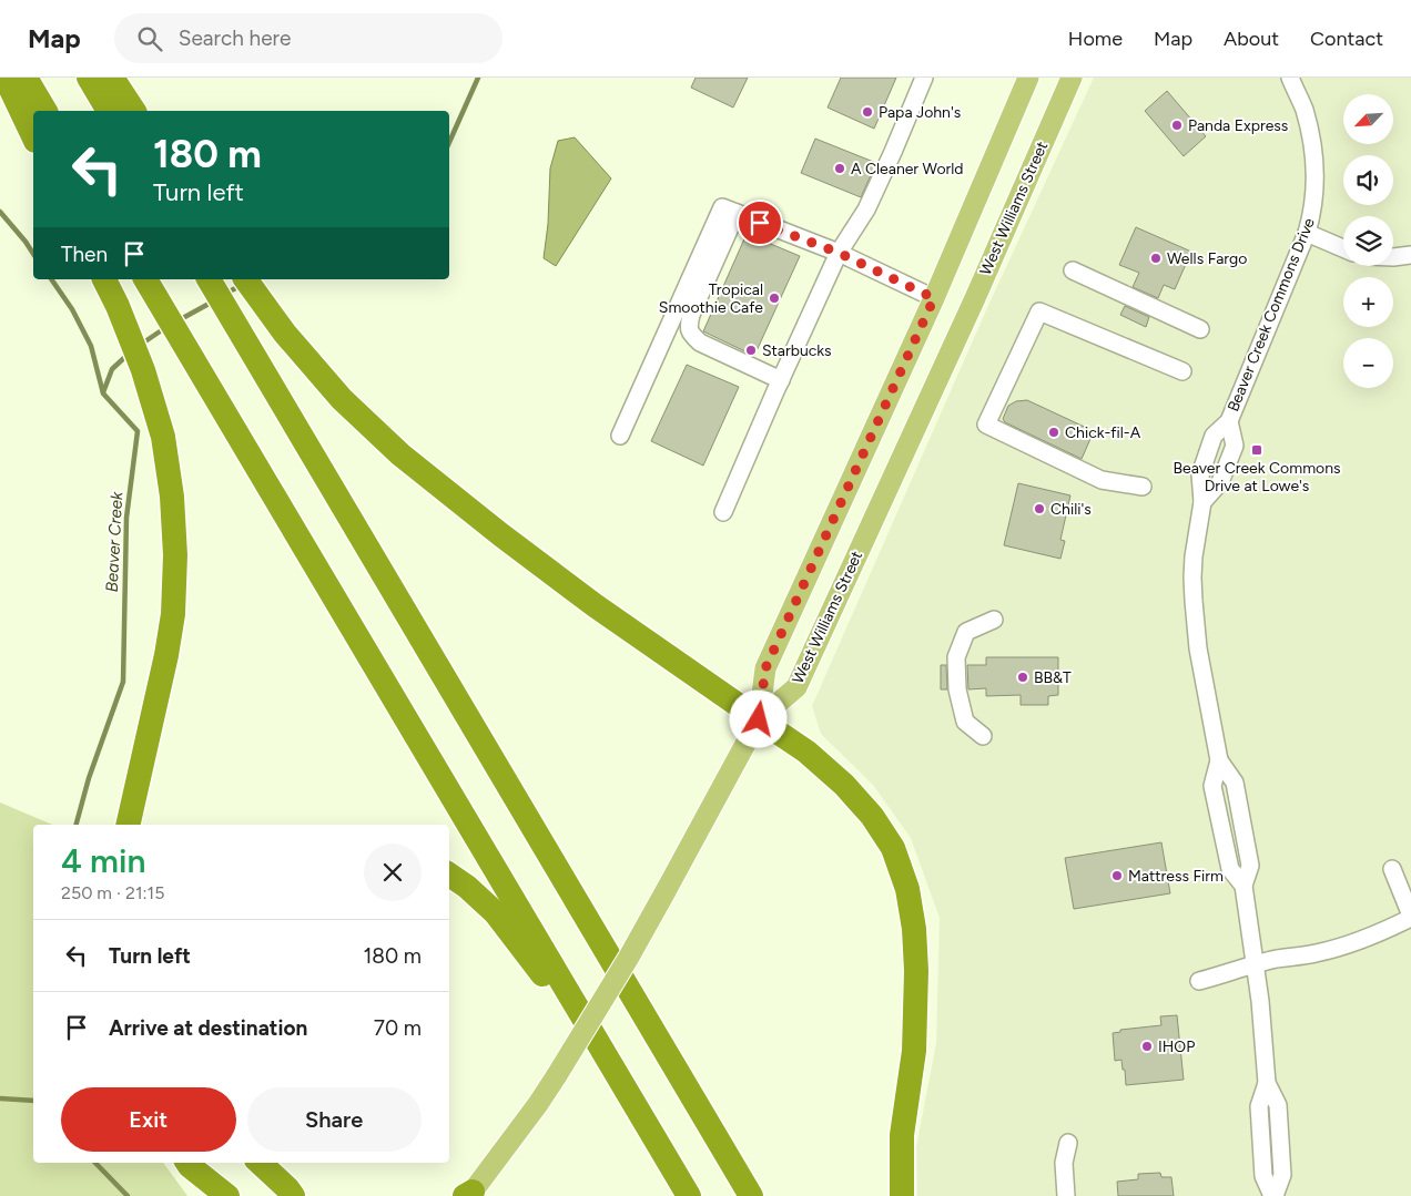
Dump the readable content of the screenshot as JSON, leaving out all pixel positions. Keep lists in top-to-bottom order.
{
  "streets": {
    "main road": ["West Williams Street"],
    "street": ["Beaver Creek Commons Drive"]
  },
  "water": ["Beaver Creek"],
  "places": {
    "other": [
      "Papa John's",
      "Panda Express",
      "A Cleaner World",
      "Wells Fargo",
      "Tropical Smoothie Cafe",
      "Starbucks",
      "Chick-fil-A",
      "Chili's",
      "BB&T",
      "Mattress Firm",
      "IHOP"
    ],
    "transit": ["Beaver Creek Commons Drive at Lowe's"]
  },
  "north": "bottom left",
  "page": {
    "header": "Map",
    "search": "Search here",
    "nav": [
      "Home",
      "Map",
      "About",
      "Contact"
    ],
    "map_buttons": ["+", "−"],
    "turn": ["180 m", "Turn left"],
    "then": "Then",
    "heading": ["4 min", "250 m · 21:15"],
    "list": [
      {
        "name": "Turn left",
        "value": "180 m"
      },
      {
        "name": "Arrive at destination",
        "value": "70 m"
      }
    ],
    "buttons": ["Exit", "Share"]
  }
}
